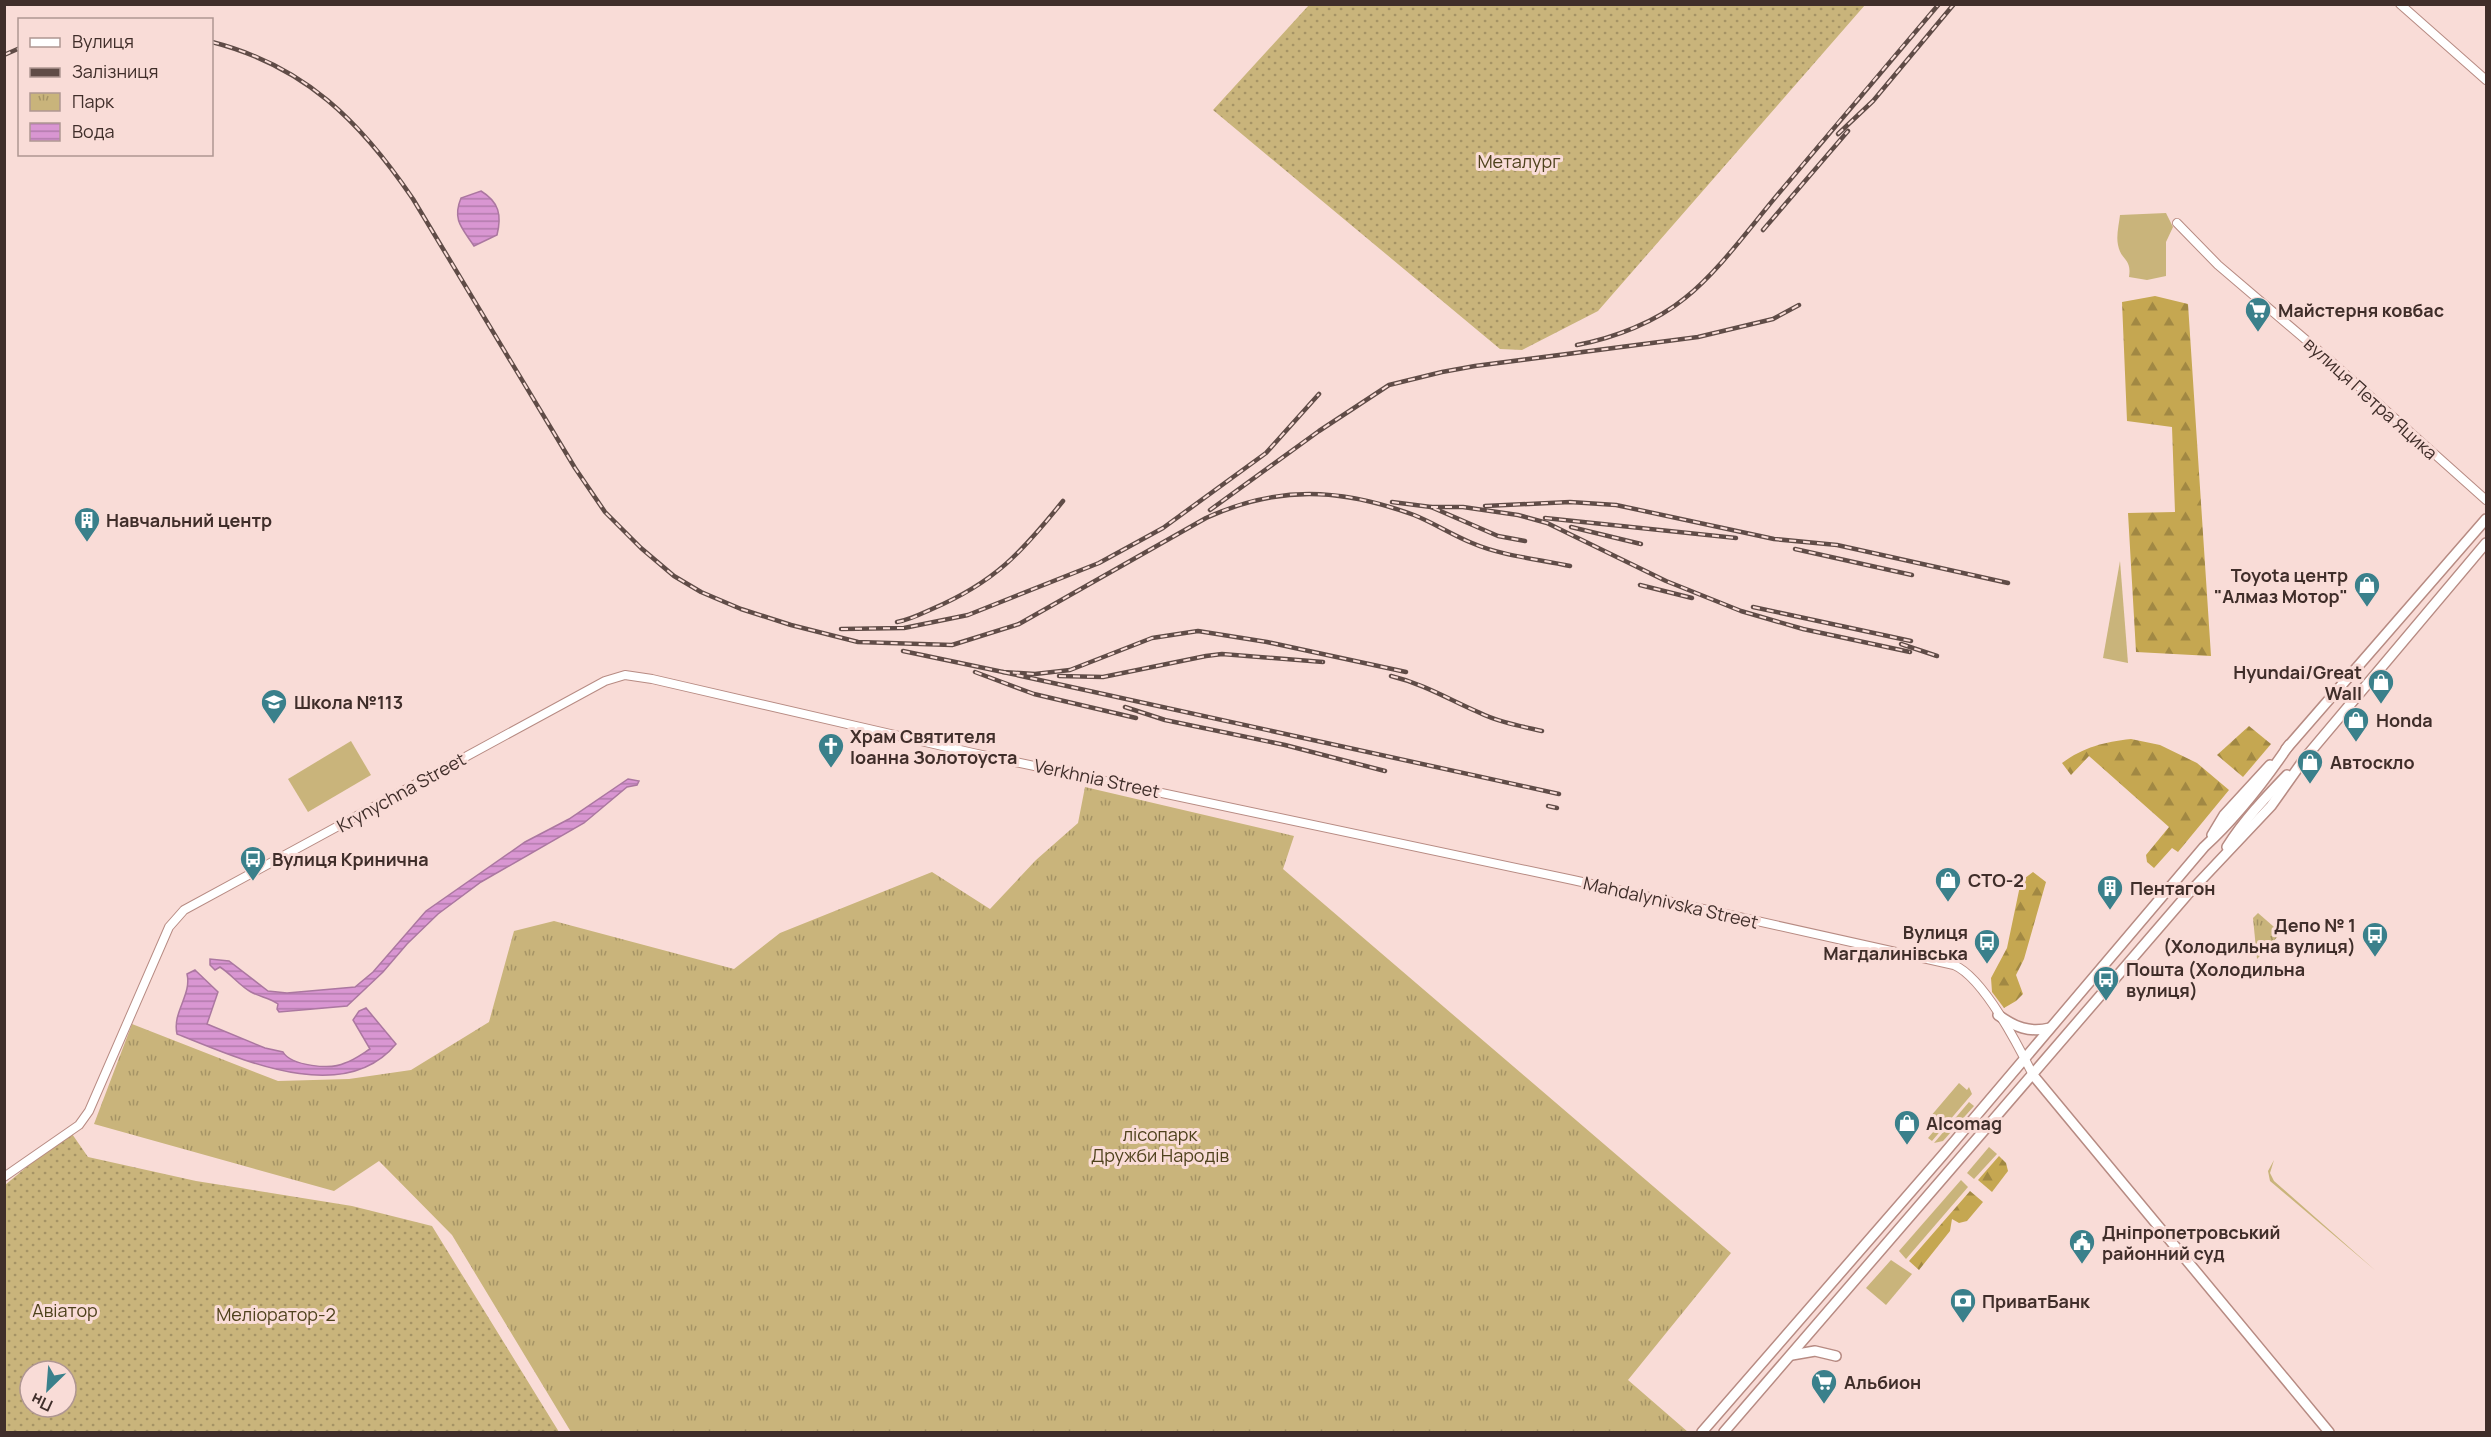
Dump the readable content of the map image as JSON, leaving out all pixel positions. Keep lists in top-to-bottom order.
{
  "streets": {
    "street": [
      "вулиця Петра Яцика",
      "Verkhnia Street",
      "Krynychna Street",
      "Mahdalynivska Street"
    ]
  },
  "crossings": [
    ["Verkhnia Street", "Krynychna Street"],
    ["Verkhnia Street", "Mahdalynivska Street"]
  ],
  "parks": [
    "Металург",
    "лісопарк Дружби Народів",
    "Авіатор",
    "Меліоратор-2"
  ],
  "places": {
    "supermarket": ["Майстерня ковбас", "Альбион"],
    "building": ["Навчальний центр", "Пентагон"],
    "shop": [
      "Toyota центр \"Алмаз Мотор\"",
      "Hyundai/Great Wall",
      "Honda",
      "Автоскло",
      "СТО-2",
      "Alcomag"
    ],
    "school or university": ["Школа №113"],
    "church": ["Храм Святителя Іоанна Золотоуста"],
    "bus stop": [
      "Вулиця Кринична",
      "Депо № 1 (Холодильна вулиця)",
      "Вулиця Магдалинівська",
      "Пошта (Холодильна вулиця)"
    ],
    "public building": ["Дніпропетровський районний суд"],
    "bank": ["ПриватБанк"]
  },
  "legend": [
    "Вулиця",
    "Залізниця",
    "Парк",
    "Вода"
  ],
  "north": "bottom left"
}
